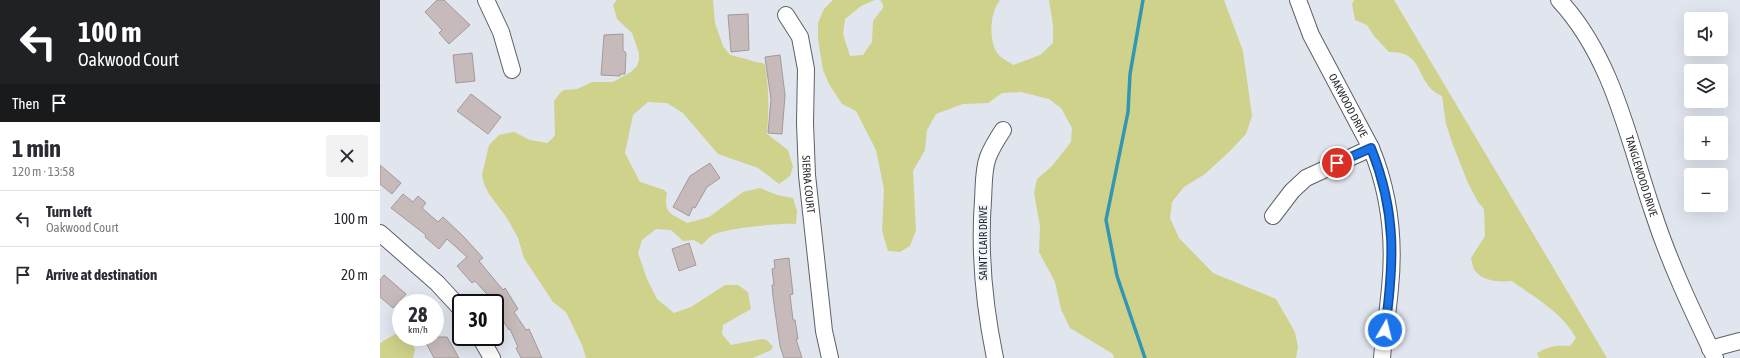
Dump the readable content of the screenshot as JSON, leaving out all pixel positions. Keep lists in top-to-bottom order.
{
  "streets": {
    "street": [
      "OAKWOOD DRIVE",
      "TANGLEWOOD DRIVE",
      "SIERRA COURT",
      "SAINT CLAIR DRIVE"
    ]
  },
  "page": {
    "turn": ["100 m", "Oakwood Court"],
    "map_buttons": ["+", "−"],
    "then": "Then",
    "heading": ["1 min", "120 m · 13:58"],
    "list": [
      {
        "name": "Turn left",
        "note": "Oakwood Court",
        "value": "100 m"
      },
      {
        "name": "Arrive at destination",
        "value": "20 m"
      }
    ],
    "speed": "28 km/h",
    "limit": "30"
  }
}
